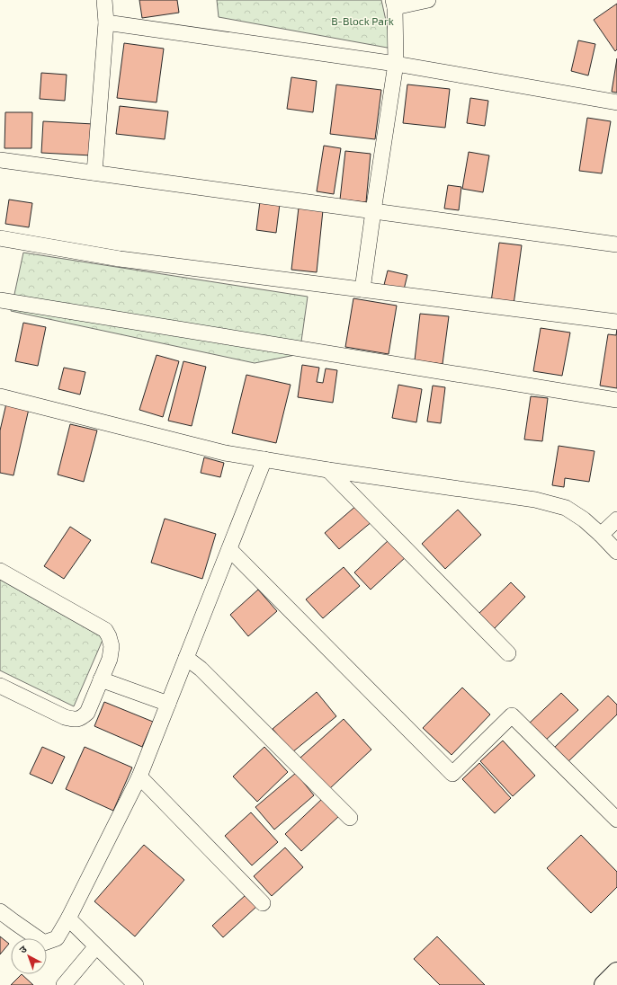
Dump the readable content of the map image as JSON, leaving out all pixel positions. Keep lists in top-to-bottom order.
{
  "parks": ["B-Block Park"],
  "north": "top left"
}
